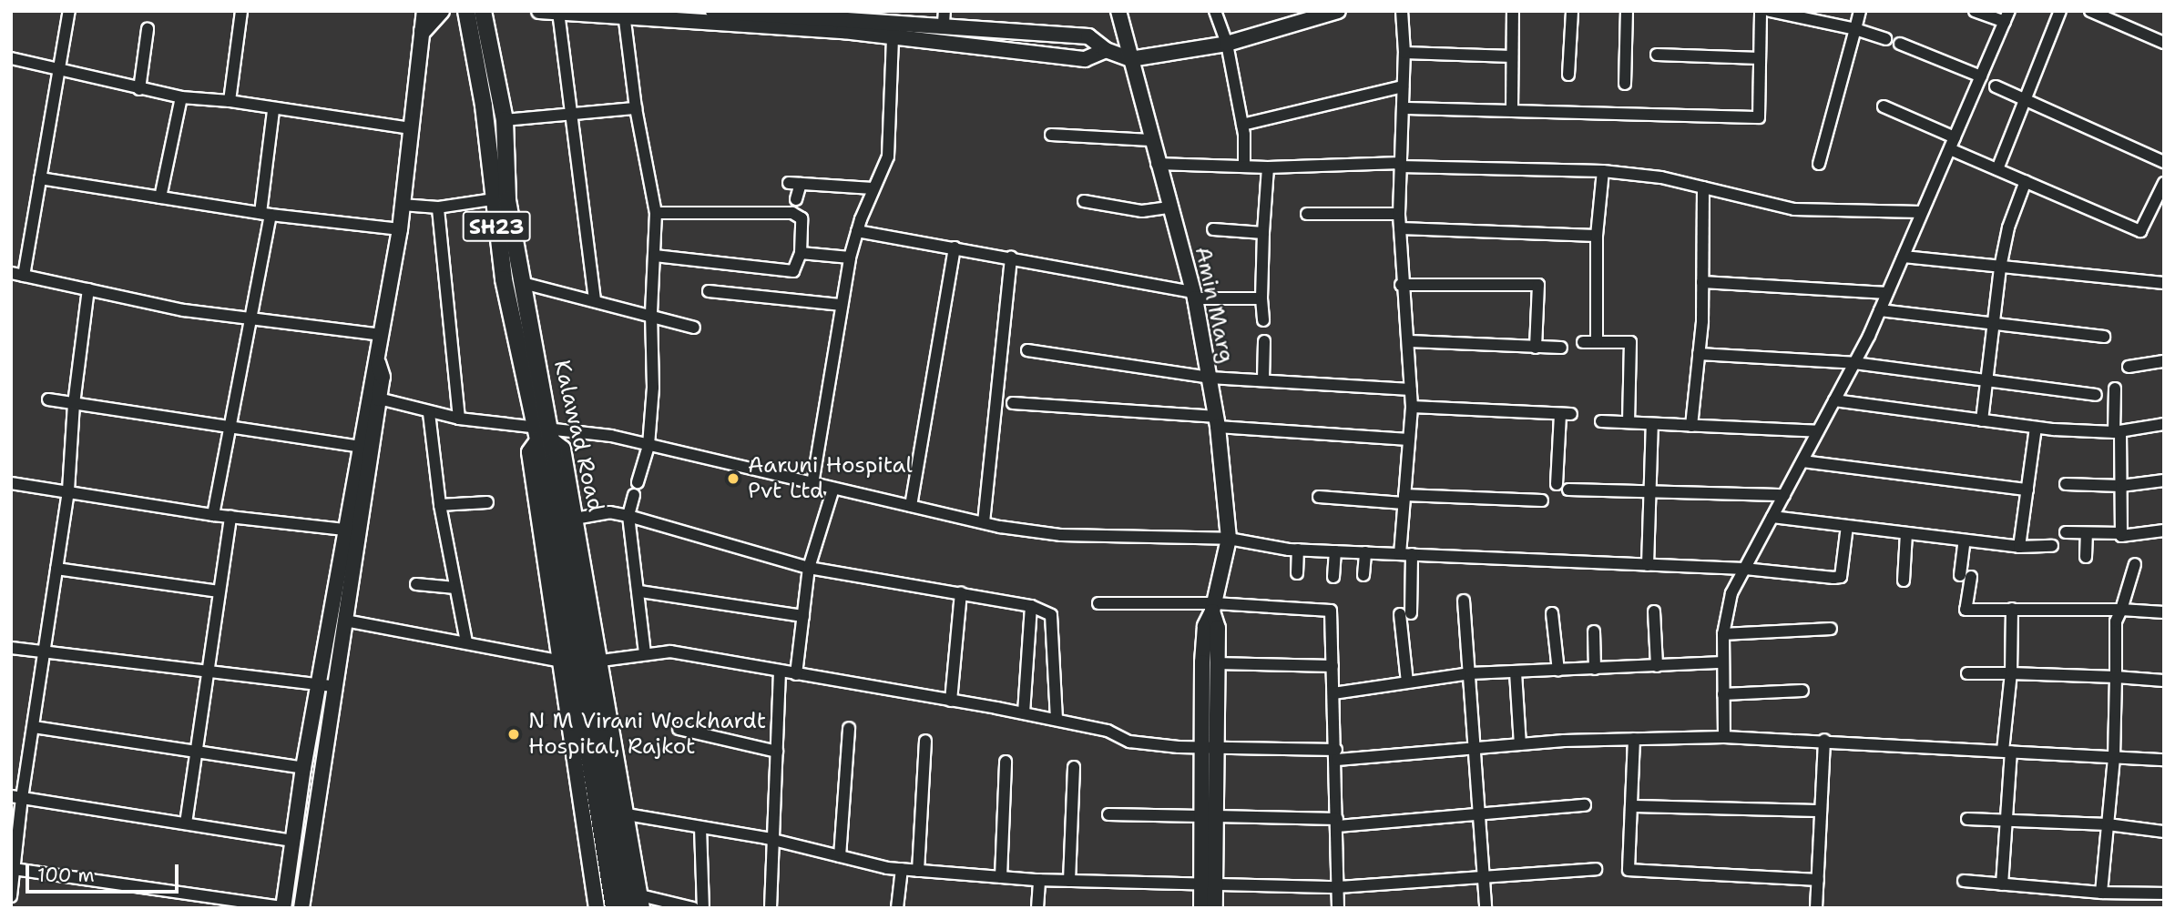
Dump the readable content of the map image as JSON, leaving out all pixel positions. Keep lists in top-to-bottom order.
{
  "streets": {
    "main road": ["SH23", "Kalawad Road"],
    "street": ["Amin Marg"]
  },
  "places": ["Aaruni Hospital Pvt Ltd", "N M Virani Wockhardt Hospital, Rajkot"],
  "scale_bar": "100 m"
}
